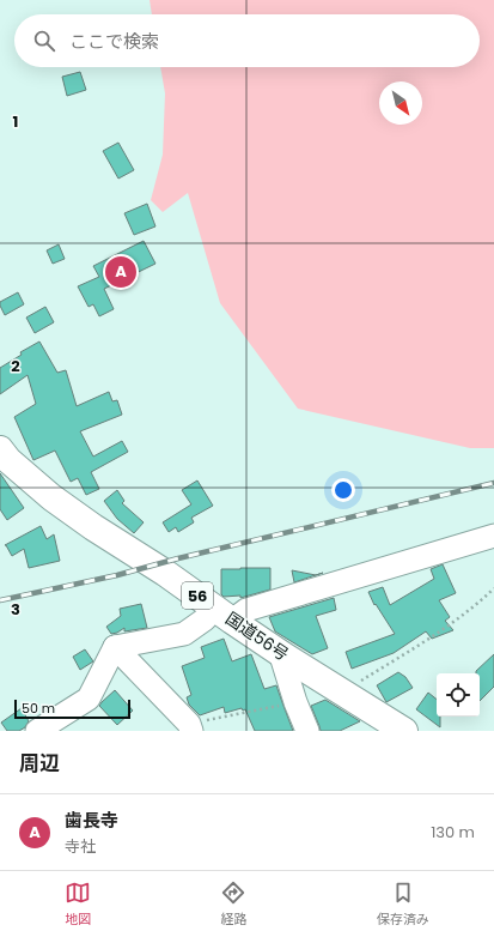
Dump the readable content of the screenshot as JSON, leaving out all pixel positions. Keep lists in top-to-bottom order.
{
  "streets": {
    "highway": ["56", "国道56号"]
  },
  "scale_bar": "50 m",
  "north": "bottom right",
  "page": {
    "search": "ここで検索",
    "pins": "A",
    "scale": "50 m",
    "heading": "周辺",
    "list": [
      {
        "mark": "A",
        "name": "歯長寺",
        "note": "寺社",
        "value": "130 m"
      }
    ],
    "nav": ["地図", "経路", "保存済み"]
  },
  "grid": {
    "rows": ["1", "2", "3"]
  }
}
